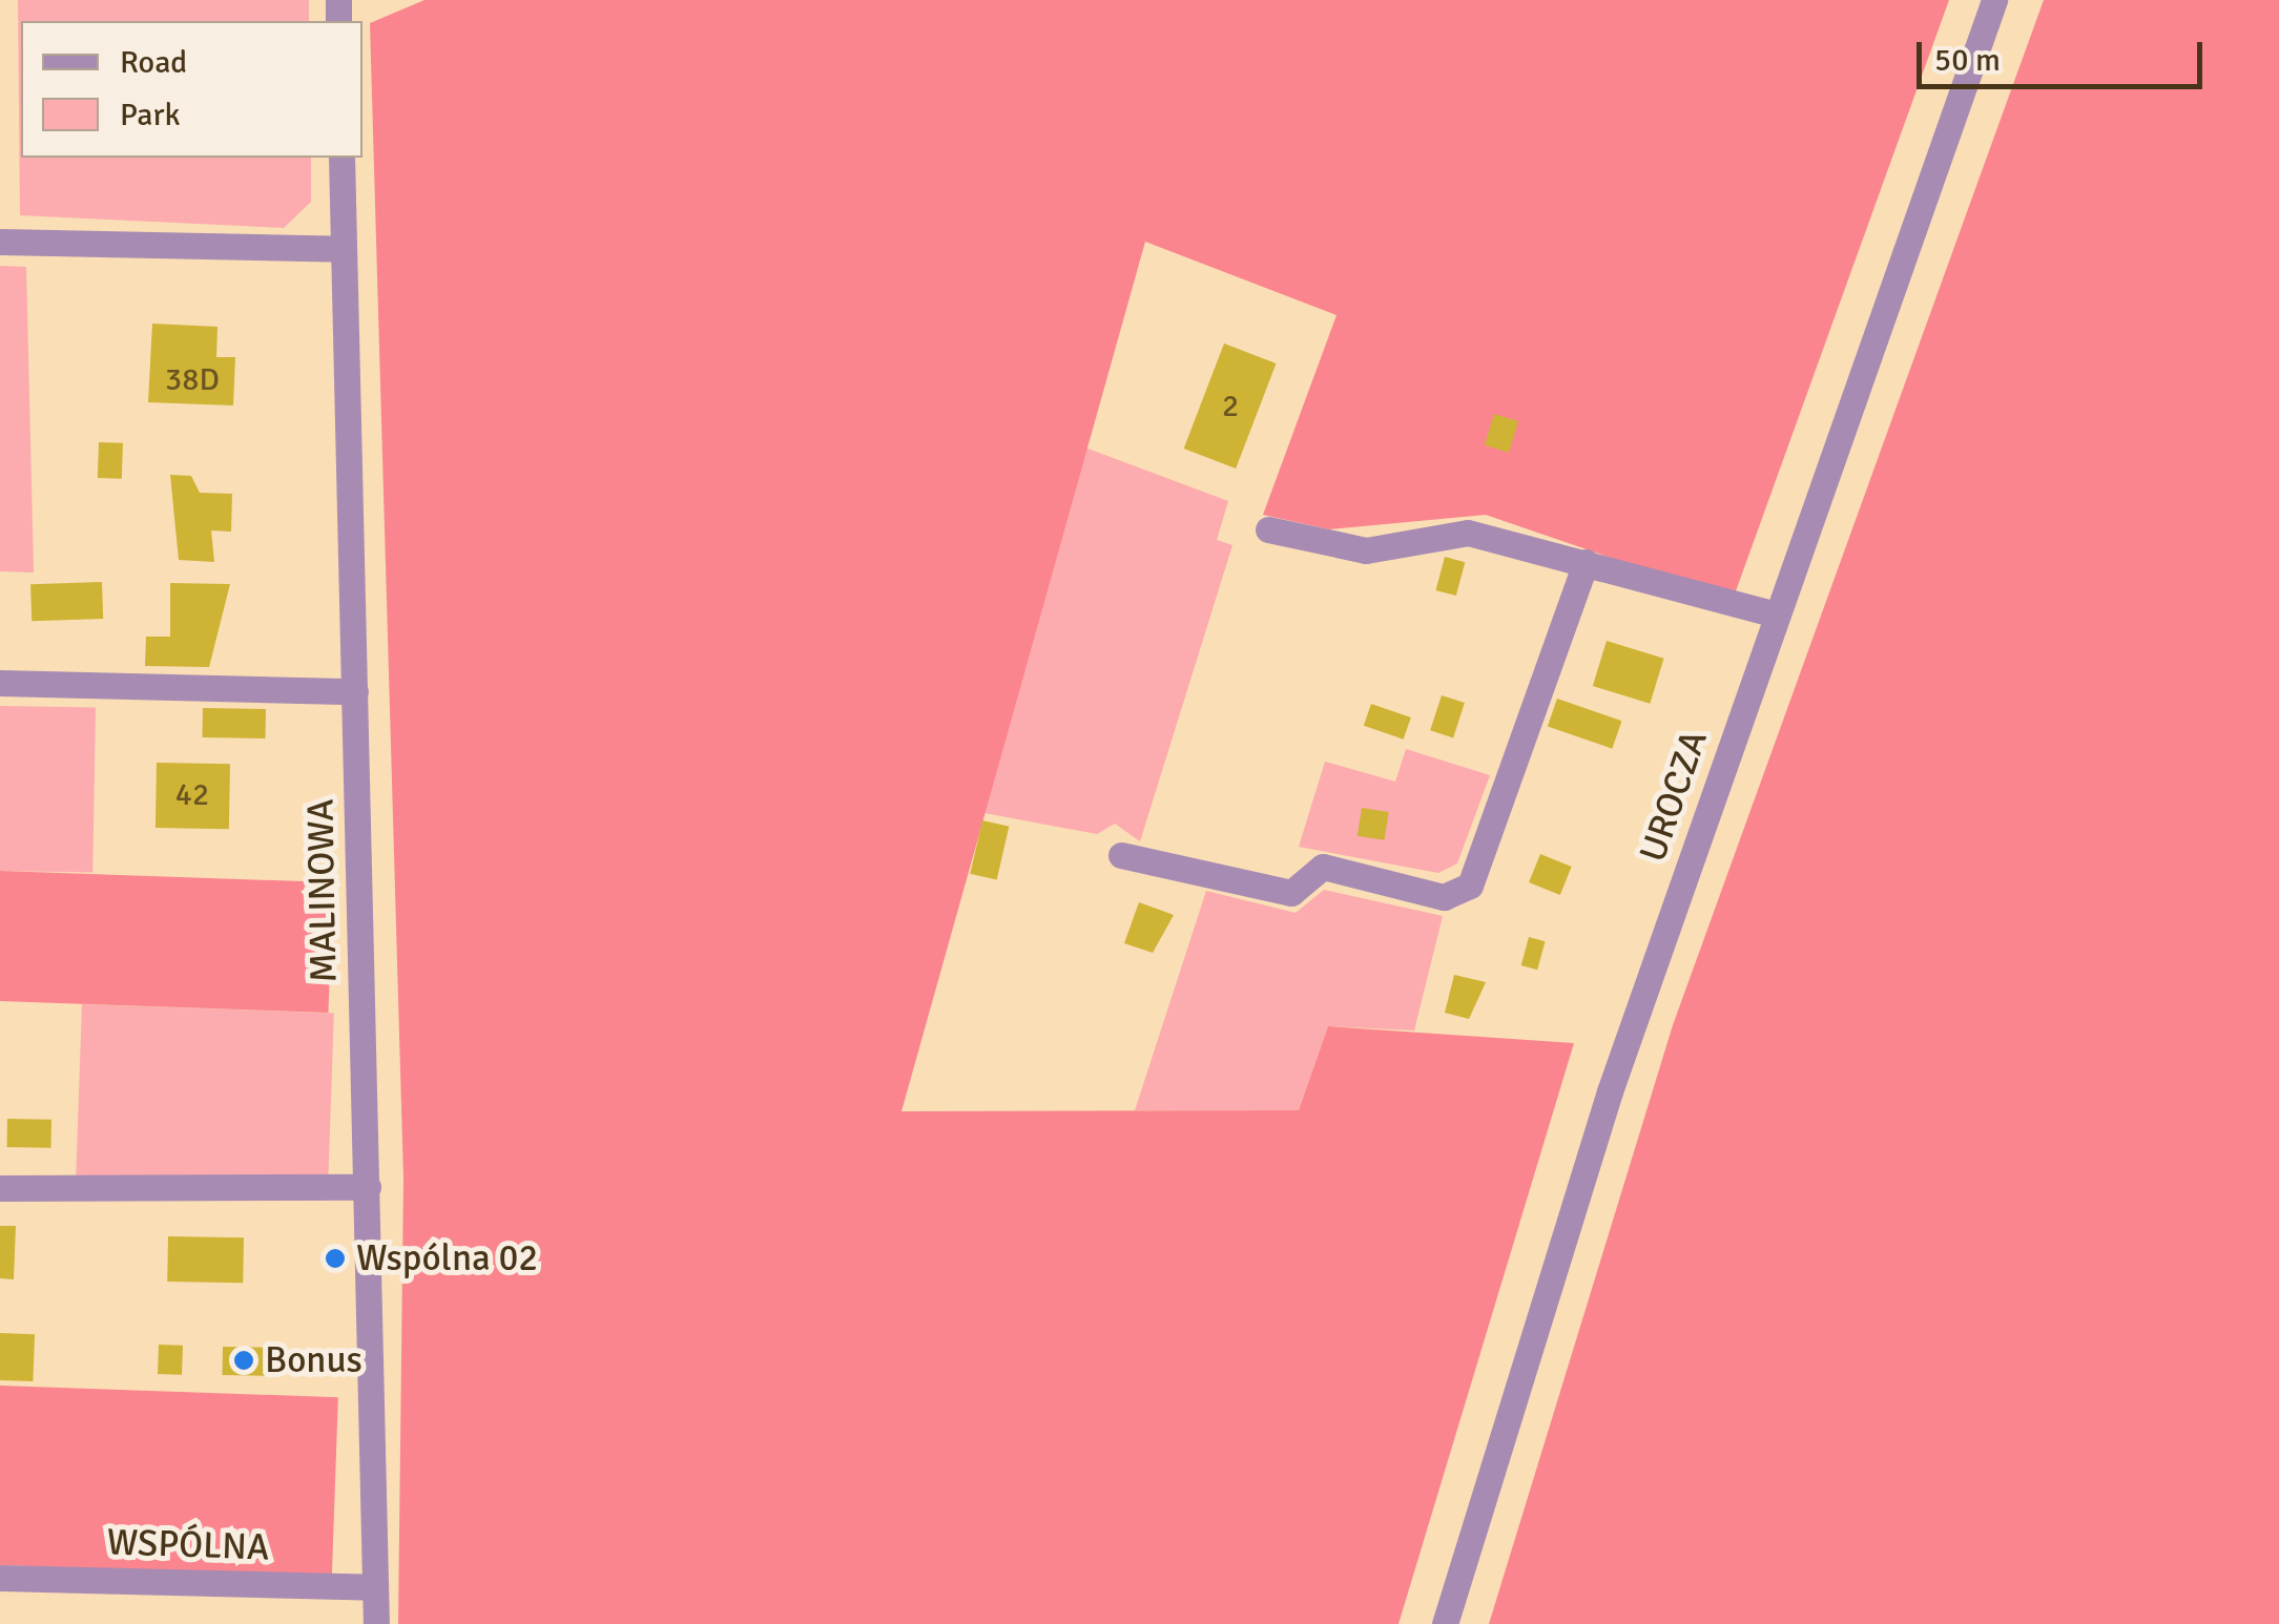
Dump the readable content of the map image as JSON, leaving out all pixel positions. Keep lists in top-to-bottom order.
{
  "streets": {
    "street": ["UROCZA", "MALINOWA", "WSPÓLNA"]
  },
  "crossings": [
    ["MALINOWA", "WSPÓLNA"]
  ],
  "places": ["Wspólna 02", "Bonus"],
  "house_numbers": ["38D", "2", "42"],
  "legend": ["Road", "Park"],
  "scale_bar": "50 m"
}
